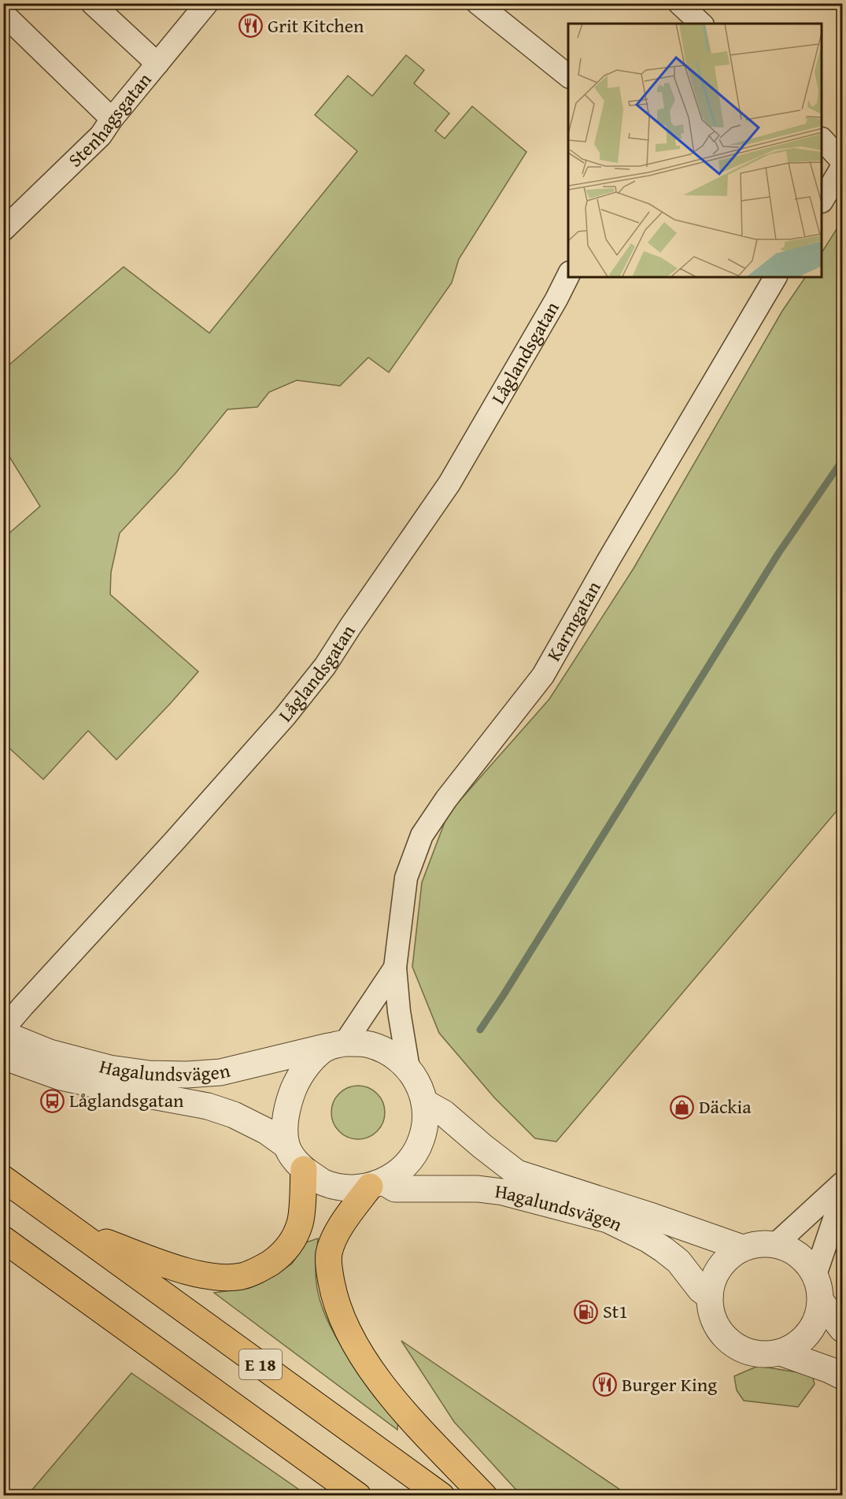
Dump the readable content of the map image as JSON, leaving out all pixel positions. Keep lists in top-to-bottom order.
{
  "streets": {
    "highway": ["E 18"],
    "street": [
      "Stenhagsgatan",
      "Låglandsgatan",
      "Karmgatan",
      "Hagalundsvägen"
    ]
  },
  "crossings": [
    ["Karmgatan", "Hagalundsvägen"]
  ],
  "places": {
    "restaurant": ["Grit Kitchen", "Burger King"],
    "bus stop": ["Låglandsgatan"],
    "shop": ["Däckia"],
    "fuel station": ["St1"]
  }
}
